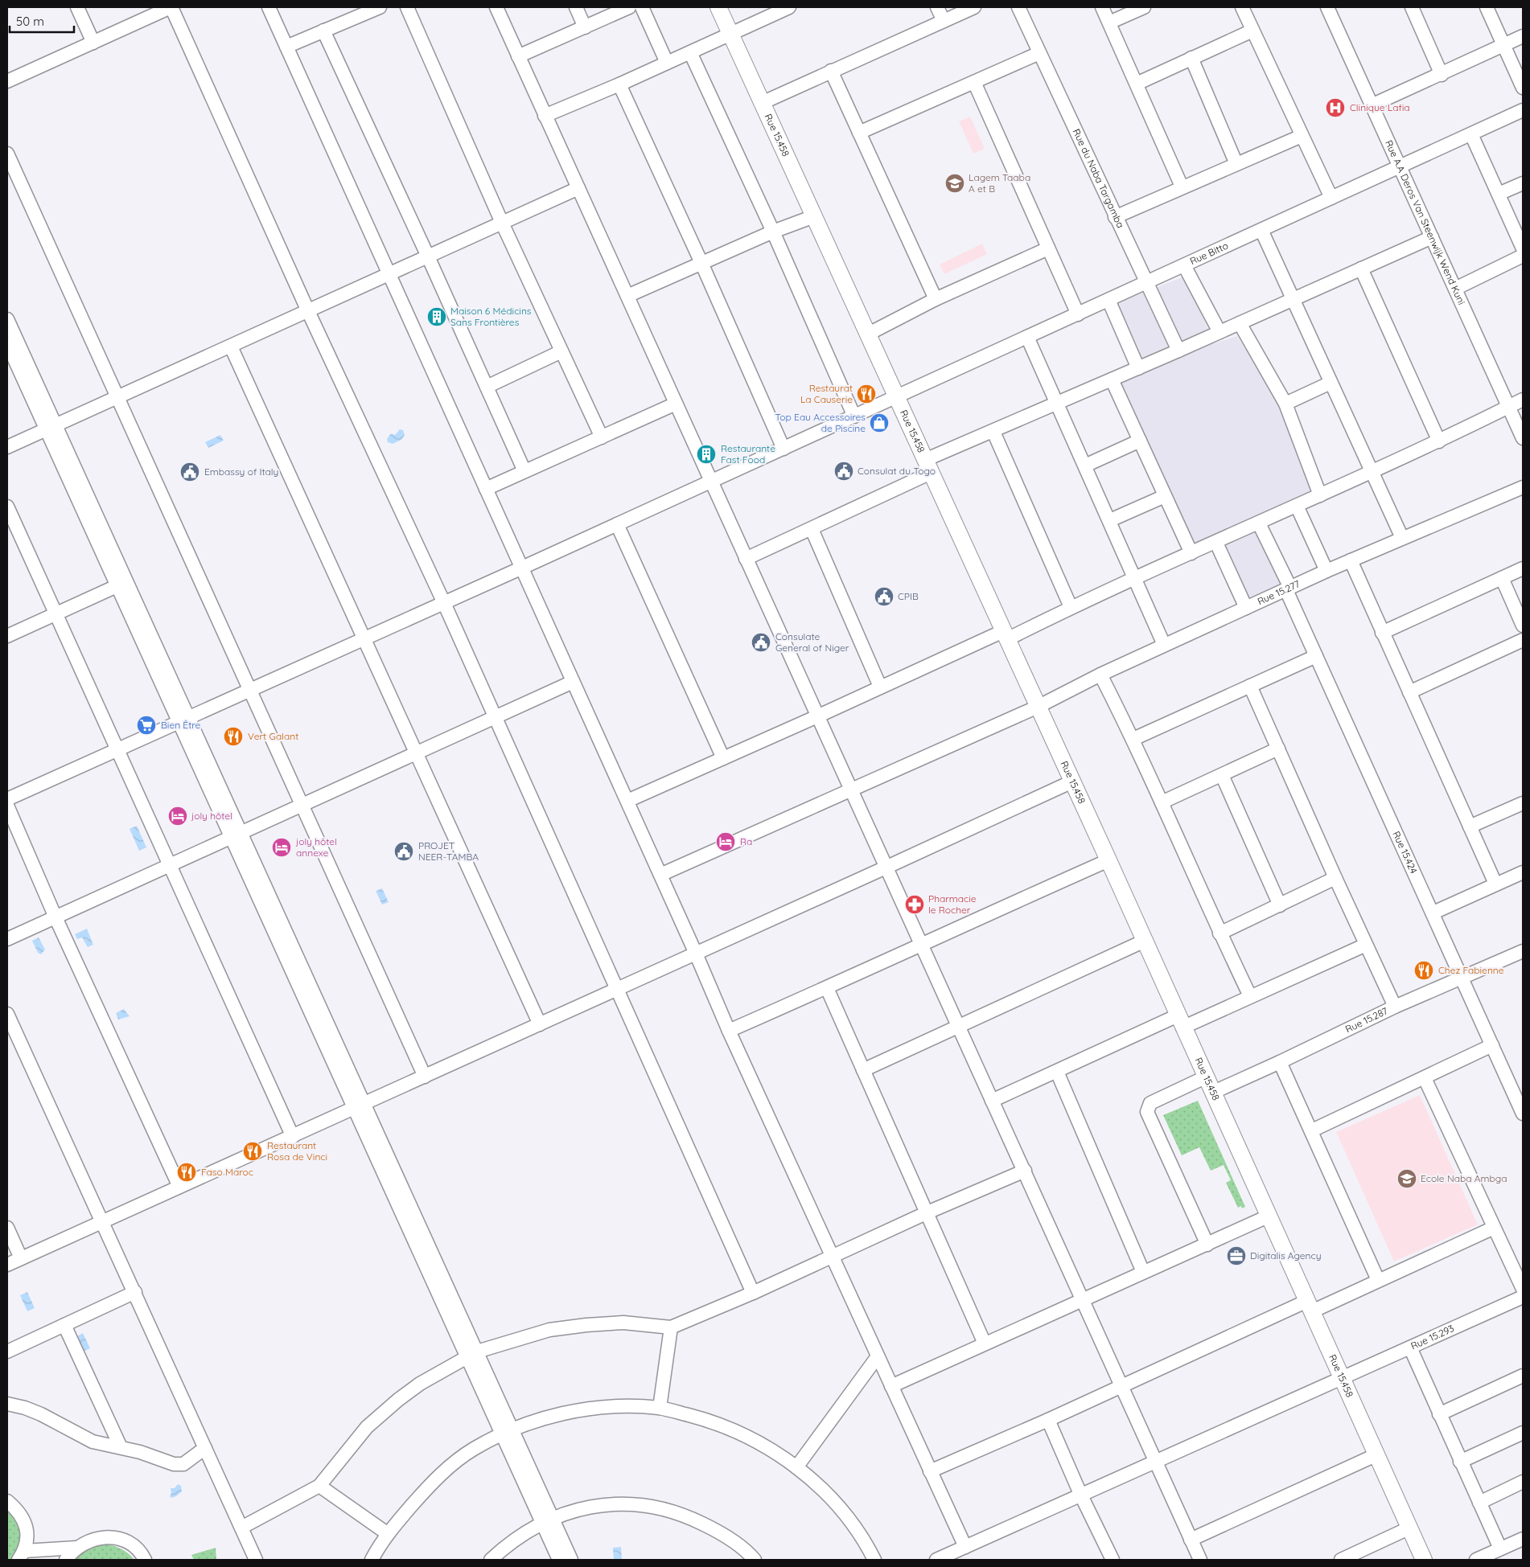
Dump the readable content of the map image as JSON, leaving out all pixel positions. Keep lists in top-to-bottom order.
{
  "streets": {
    "main road": ["Rue 15.458"],
    "street": [
      "Rue du Naba Targamba",
      "Rue A.A Deros Van Steenwijk Wend Kuni",
      "Rue Bitto",
      "Rue 15.277",
      "Rue 15.424",
      "Rue 15.287",
      "Rue 15.293"
    ]
  },
  "crossings": [
    ["Rue 15.458", "Rue Bitto"],
    ["Rue 15.458", "Rue 15.277"],
    ["Rue 15.458", "Rue 15.287"],
    ["Rue 15.458", "Rue 15.293"],
    ["Rue du Naba Targamba", "Rue Bitto"],
    ["Rue A.A Deros Van Steenwijk Wend Kuni", "Rue Bitto"],
    ["Rue 15.277", "Rue 15.424"],
    ["Rue 15.424", "Rue 15.287"]
  ],
  "places": {
    "hospital": ["Clinique Lafia"],
    "school or university": ["Lagem Taaba A et B", "Ecole Naba Ambga"],
    "building": ["Maison 6 Médicins Sans Frontières", "Restaurante Fast Food"],
    "restaurant": [
      "Restaurat La Causerie",
      "Vert Galant",
      "Chez Fabienne",
      "Restaurant Rosa de Vinci",
      "Faso Maroc"
    ],
    "shop": ["Top Eau Accessoires de Piscine"],
    "public building": [
      "Consulat du Togo",
      "Embassy of Italy",
      "CPIB",
      "Consulate General of Niger",
      "PROJET NEER-TAMBA"
    ],
    "supermarket": ["Bien Être"],
    "hotel": ["joly hôtel", "Ra", "joly hôtel annexe"],
    "pharmacy": ["Pharmacie le Rocher"],
    "office": ["Digitalis Agency"]
  },
  "scale_bar": "50 m"
}
